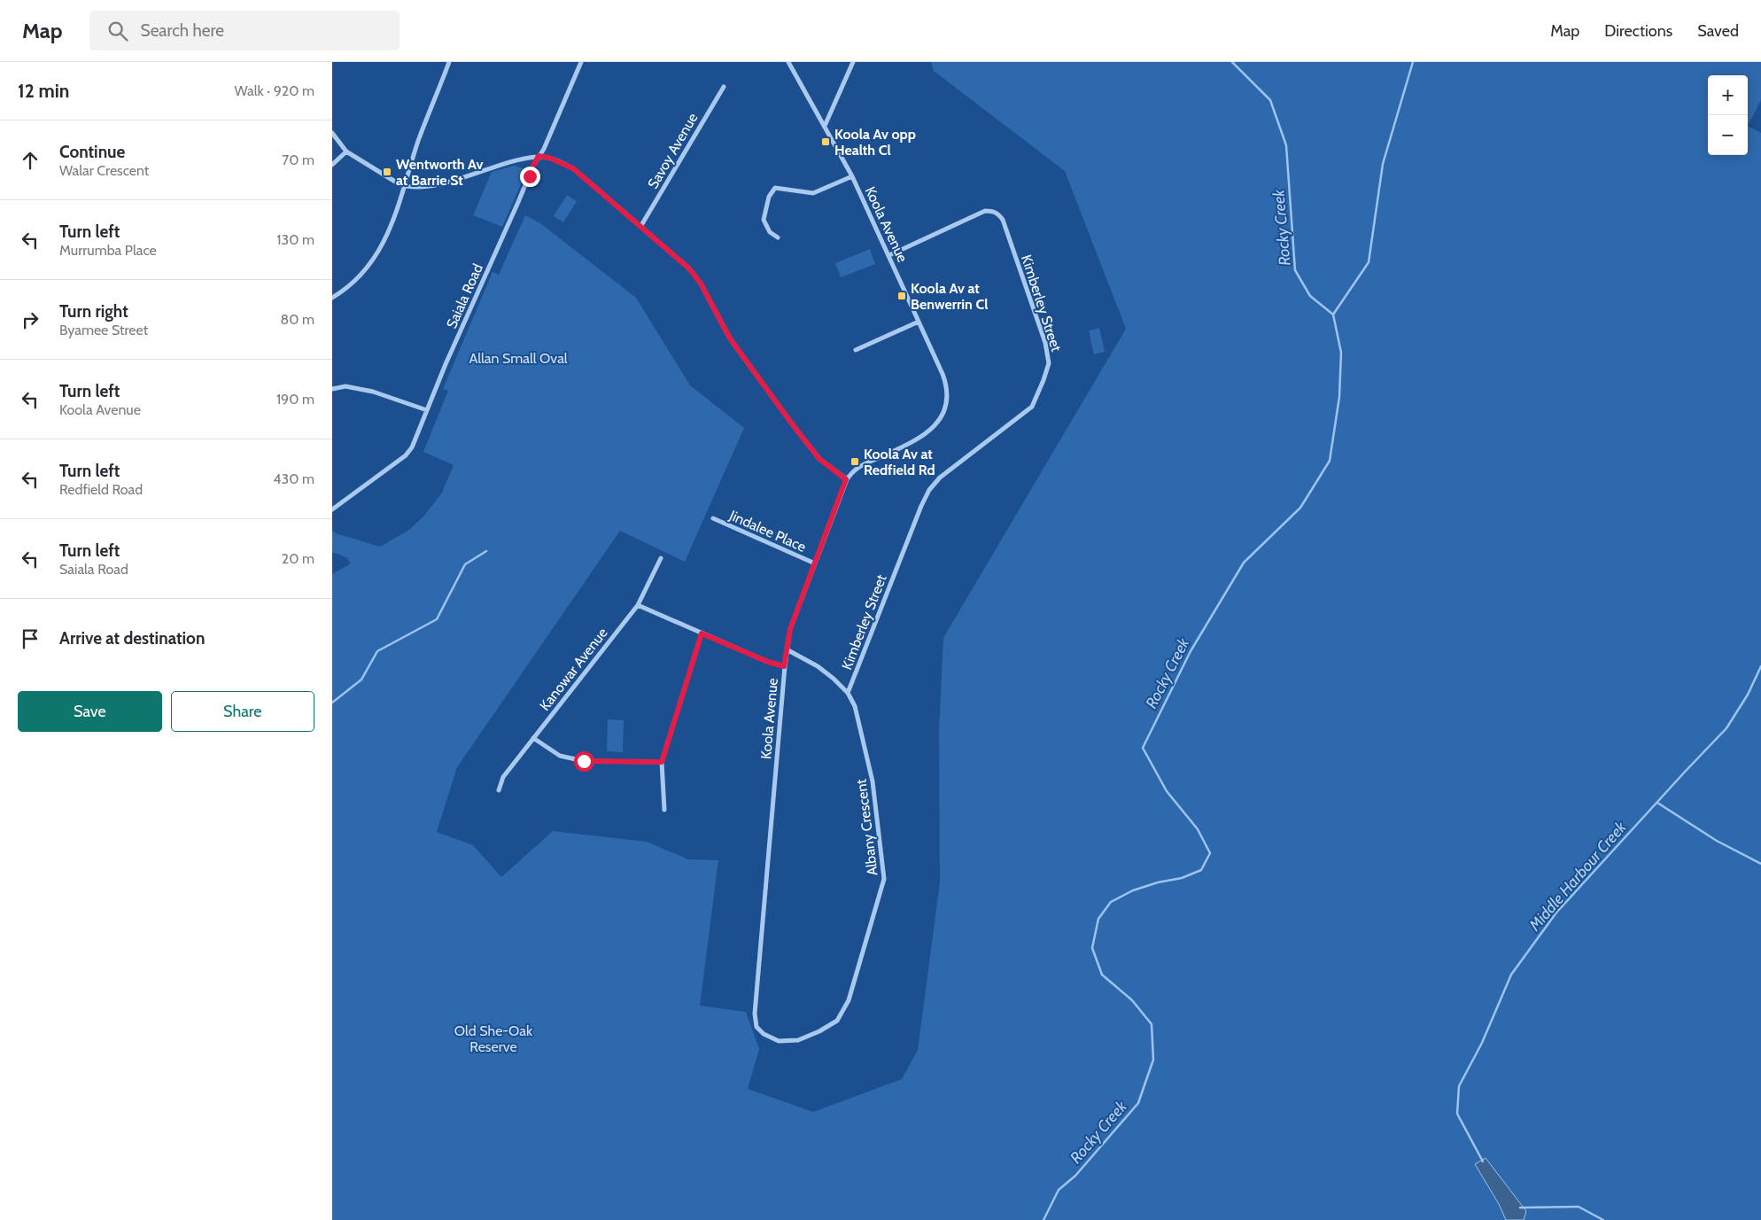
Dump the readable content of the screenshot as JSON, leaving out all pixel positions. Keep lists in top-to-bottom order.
{
  "streets": {
    "street": [
      "Savoy Avenue",
      "Koola Avenue",
      "Saiala Road",
      "Kimberley Street",
      "Jindalee Place",
      "Kanowar Avenue",
      "Albany Crescent"
    ]
  },
  "crossings": [
    ["Koola Avenue", "Kimberley Street"],
    ["Koola Avenue", "Jindalee Place"],
    ["Koola Avenue", "Albany Crescent"],
    ["Kimberley Street", "Albany Crescent"]
  ],
  "water": ["Rocky Creek", "Middle Harbour Creek"],
  "parks": ["Allan Small Oval", "Old She-Oak Reserve"],
  "places": {
    "transit": [
      "Koola Av opp Health Cl",
      "Wentworth Av at Barrie St",
      "Koola Av at Benwerrin Cl",
      "Koola Av at Redfield Rd"
    ]
  },
  "page": {
    "header": "Map",
    "search": "Search here",
    "nav": ["Map", "Directions", "Saved"],
    "heading": ["12 min", "Walk · 920 m"],
    "map_buttons": ["+", "−"],
    "list": [
      ["Continue", "Walar Crescent", "70 m"],
      ["Turn left", "Murrumba Place", "130 m"],
      ["Turn right", "Byamee Street", "80 m"],
      ["Turn left", "Koola Avenue", "190 m"],
      ["Turn left", "Redfield Road", "430 m"],
      ["Turn left", "Saiala Road", "20 m"],
      "Arrive at destination"
    ],
    "buttons": ["Save", "Share"]
  }
}
